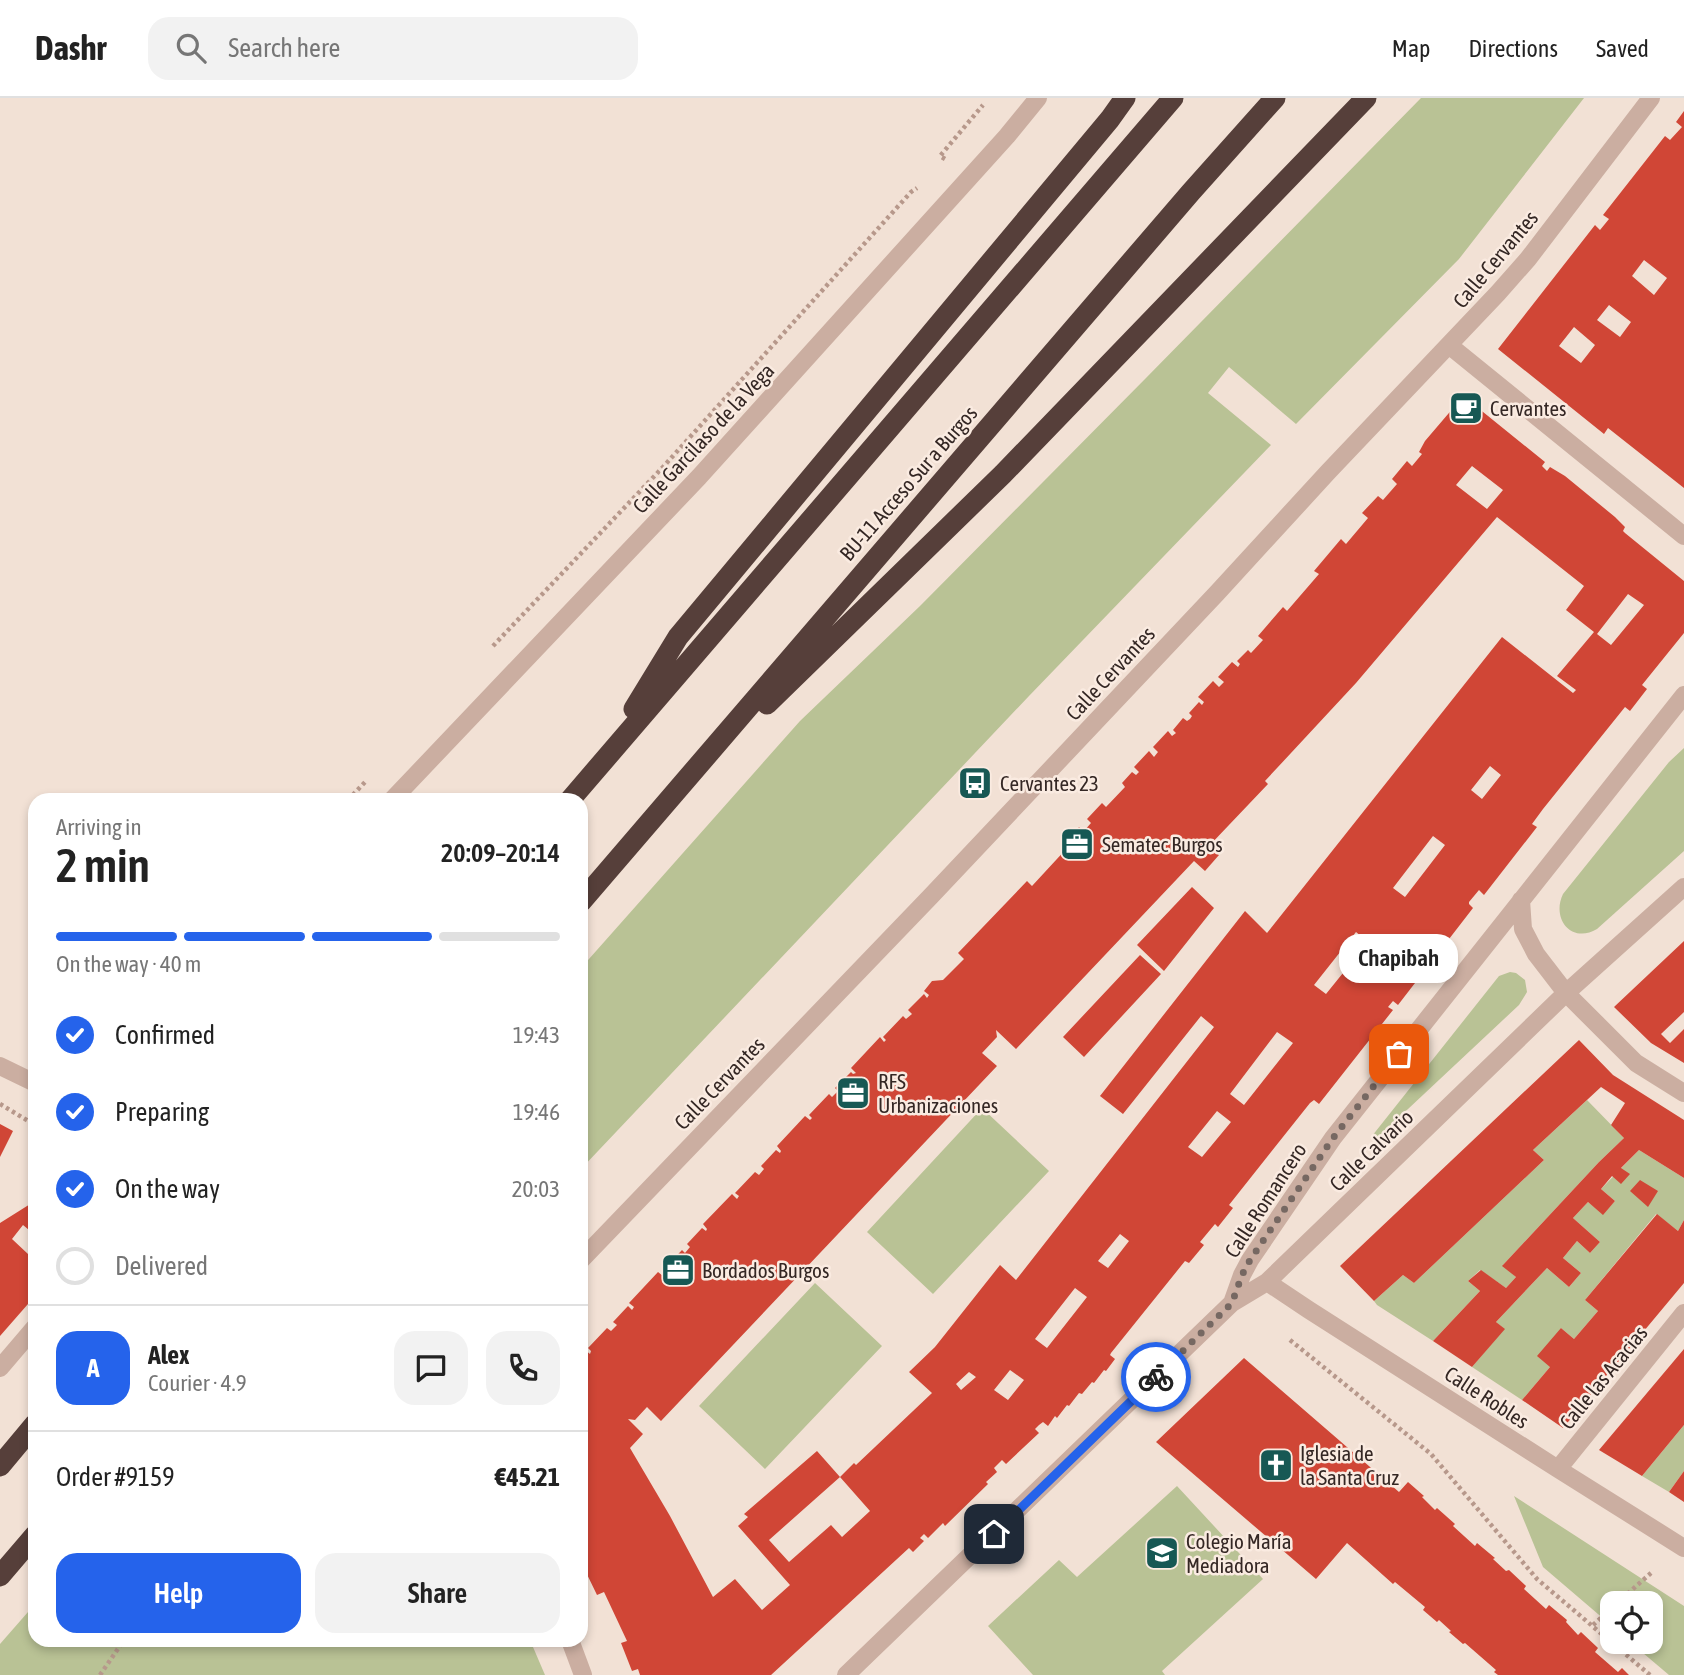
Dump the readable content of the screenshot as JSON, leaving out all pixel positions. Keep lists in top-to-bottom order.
{
  "streets": {
    "highway": ["BU-11 Acceso Sur a Burgos"],
    "street": [
      "Calle Cervantes",
      "Calle Garcilaso de la Vega",
      "Calle Calvario",
      "Calle Romancero",
      "Calle las Acacias",
      "Calle Robles"
    ]
  },
  "crossings": [
    ["Calle Calvario", "Calle Romancero"],
    ["Calle Calvario", "Calle Robles"],
    ["Calle las Acacias", "Calle Robles"]
  ],
  "places": {
    "cafe": ["Cervantes"],
    "bus stop": ["Cervantes 23"],
    "office": ["Sematec Burgos", "RFS Urbanizaciones", "Bordados Burgos"],
    "other": ["Chapibah"],
    "church": ["Iglesia de la Santa Cruz"],
    "school or university": ["Colegio María Mediadora"]
  },
  "page": {
    "header": "Dashr",
    "search": "Search here",
    "nav": ["Map", "Directions", "Saved"],
    "heading": ["2 min", "Arriving in", "20:09–20:14"],
    "panel": [
      "Alex",
      "Courier · 4.9",
      "Order #9159",
      "€45.21"
    ],
    "bar": "On the way · 40 m",
    "bubble": "Chapibah",
    "list": [
      ["Confirmed", "19:43"],
      ["Preparing", "19:46"],
      ["On the way", "20:03"],
      "Delivered"
    ],
    "round": "A",
    "buttons": ["Help", "Share"]
  }
}
